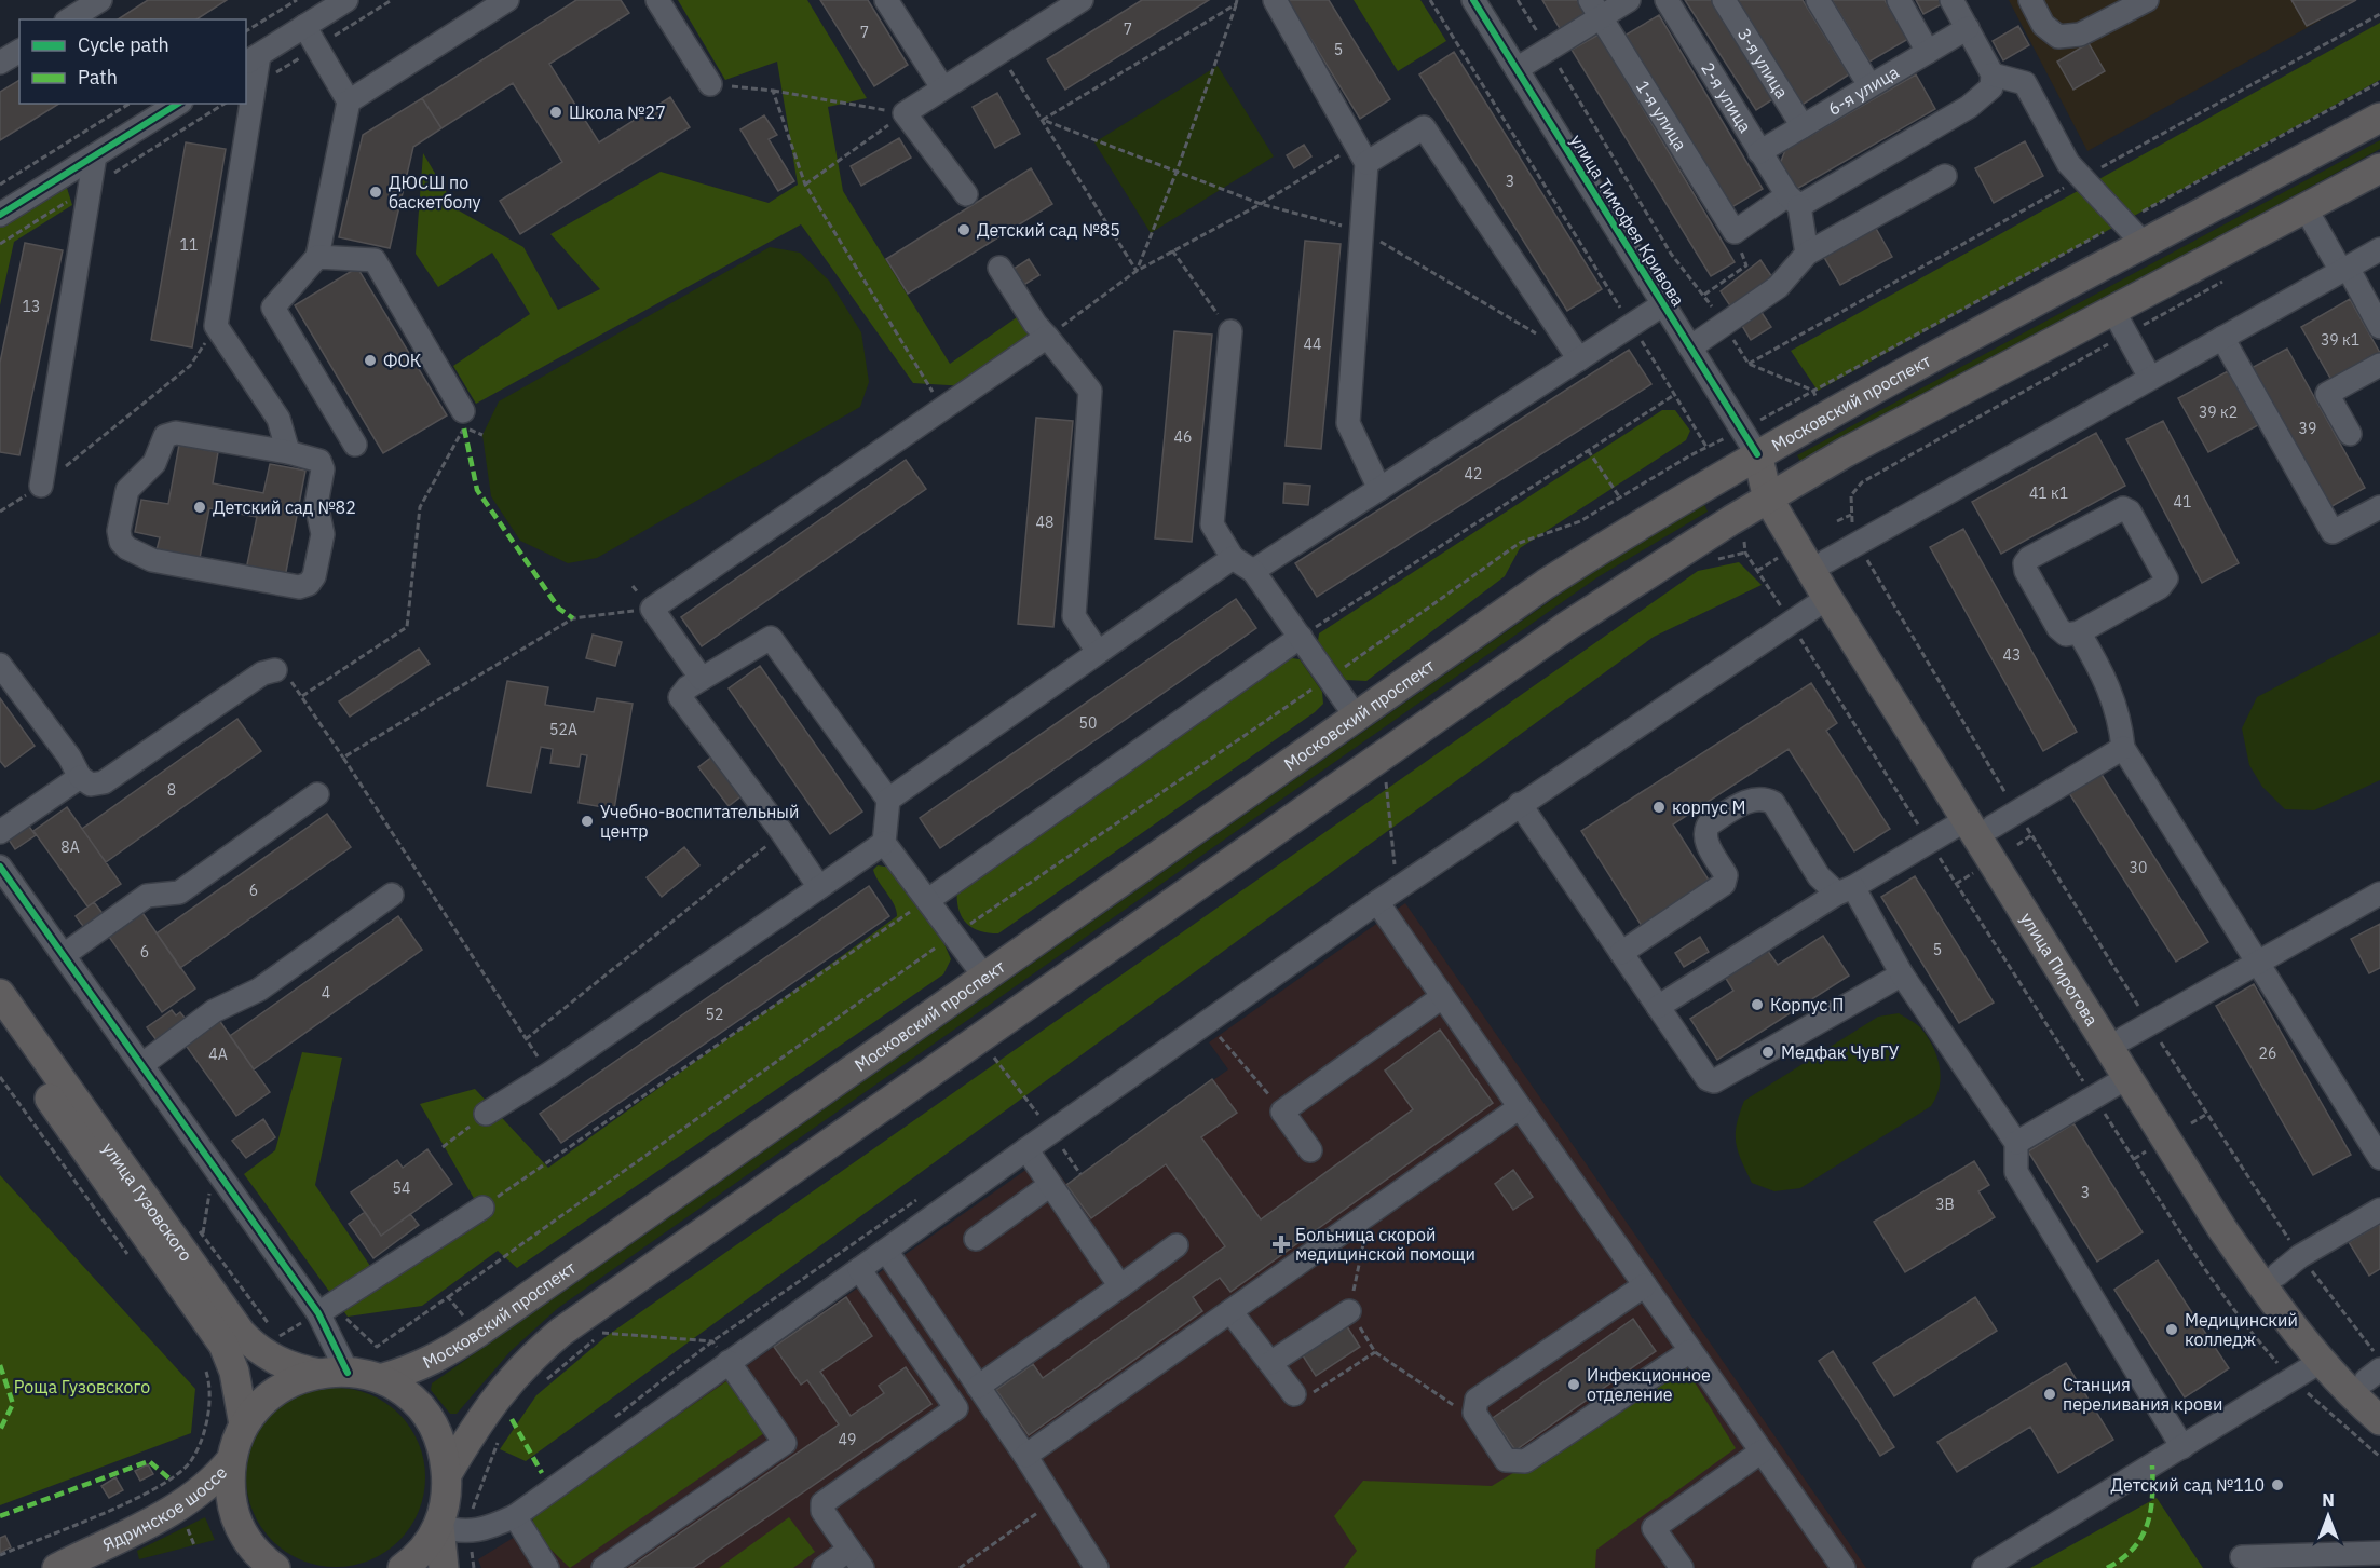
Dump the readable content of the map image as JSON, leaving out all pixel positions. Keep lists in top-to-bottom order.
{
  "streets": {
    "main road": [
      "Московский проспект",
      "улица Пирогова",
      "улица Гузовского",
      "Ядринское шоссе"
    ],
    "street": [
      "3-я улица",
      "6-я улица",
      "2-я улица",
      "1-я улица",
      "улица Тимофея Кривова"
    ]
  },
  "crossings": [
    ["3-я улица", "6-я улица"],
    ["6-я улица", "2-я улица"],
    ["улица Тимофея Кривова", "Московский проспект"],
    ["Московский проспект", "улица Гузовского"]
  ],
  "parks": ["Роща Гузовского"],
  "places": {
    "other": [
      "Школа №27",
      "ДЮСШ по баскетболу",
      "Детский сад №85",
      "ФОК",
      "Детский сад №82",
      "корпус М",
      "Учебно-воспитательный центр",
      "Корпус П",
      "Медфак ЧувГУ",
      "Медицинский колледж",
      "Инфекционное отделение",
      "Станция переливания крови",
      "Детский сад №110"
    ],
    "health": ["Больница скорой медицинской помощи"]
  },
  "house_numbers": [
    "7",
    "7",
    "5",
    "3",
    "11",
    "13",
    "39 к1",
    "44",
    "39 к2",
    "39",
    "46",
    "42",
    "41 к1",
    "41",
    "48",
    "43",
    "50",
    "52А",
    "8",
    "8А",
    "30",
    "6",
    "5",
    "6",
    "4",
    "52",
    "26",
    "4А",
    "54",
    "3",
    "3В",
    "49"
  ],
  "legend": ["Cycle path", "Path"],
  "north": "top"
}
